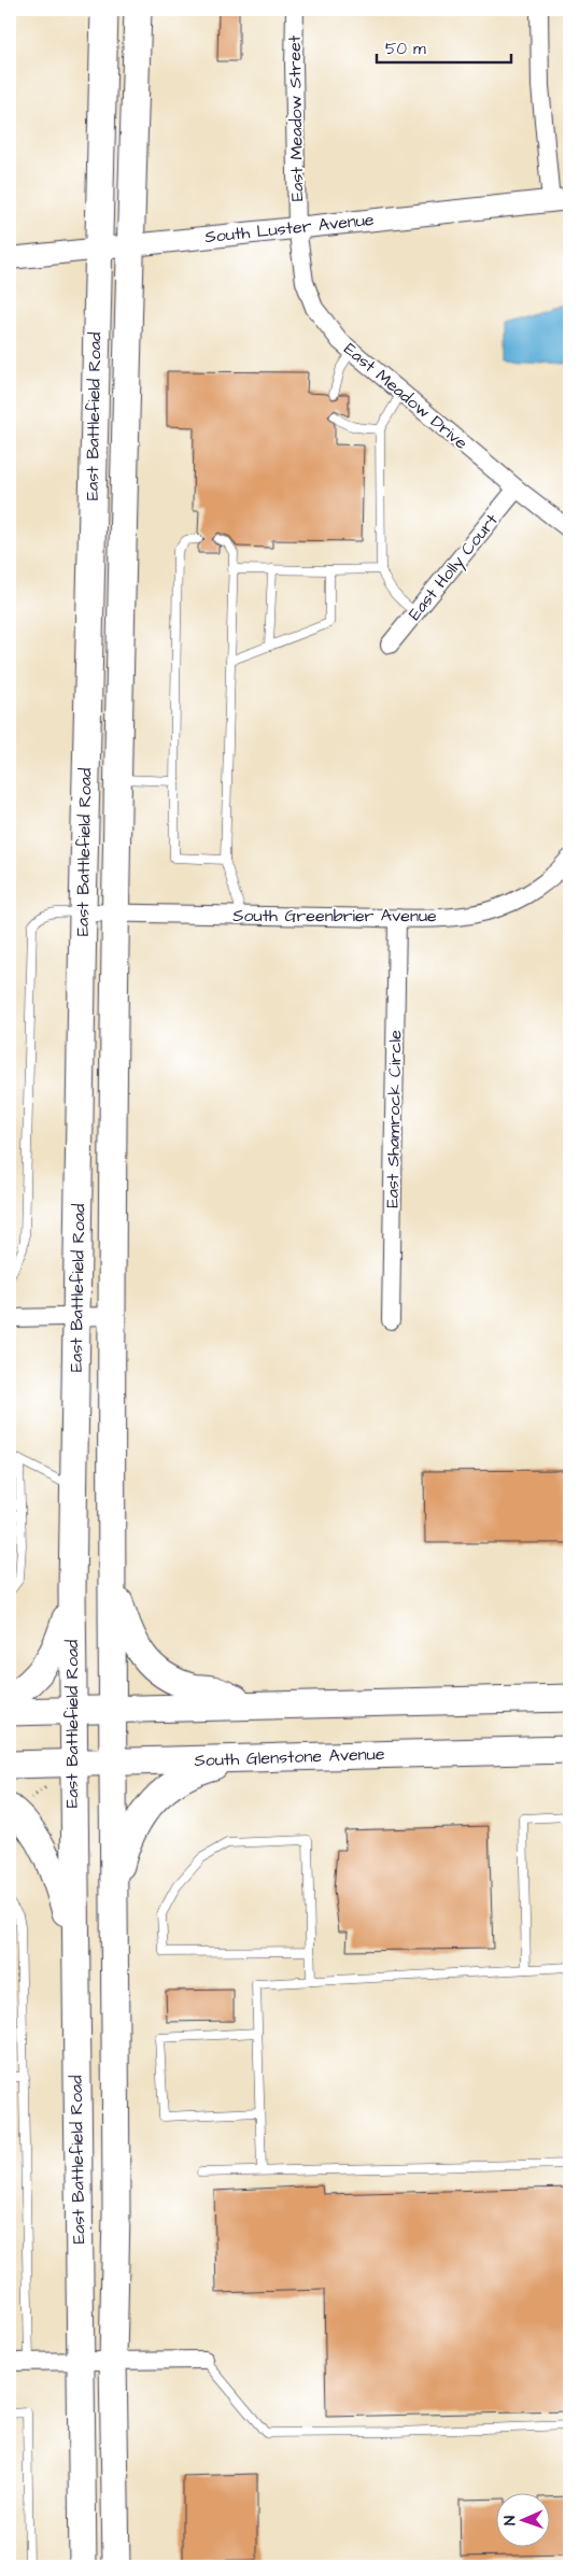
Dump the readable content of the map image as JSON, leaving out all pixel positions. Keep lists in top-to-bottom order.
{
  "streets": {
    "main road": ["East Battlefield Road", "South Glenstone Avenue"],
    "street": [
      "East Meadow Street",
      "South Luster Avenue",
      "East Meadow Drive",
      "East Holly Court",
      "South Greenbrier Avenue",
      "East Shamrock Circle"
    ]
  },
  "crossings": [
    ["East Meadow Street", "South Luster Avenue"],
    ["East Meadow Street", "East Meadow Drive"],
    ["South Luster Avenue", "East Meadow Drive"],
    ["South Luster Avenue", "East Battlefield Road"],
    ["East Meadow Drive", "East Holly Court"],
    ["East Battlefield Road", "South Greenbrier Avenue"],
    ["East Battlefield Road", "South Glenstone Avenue"],
    ["South Greenbrier Avenue", "East Shamrock Circle"]
  ],
  "scale_bar": "50 m",
  "north": "left"
}
